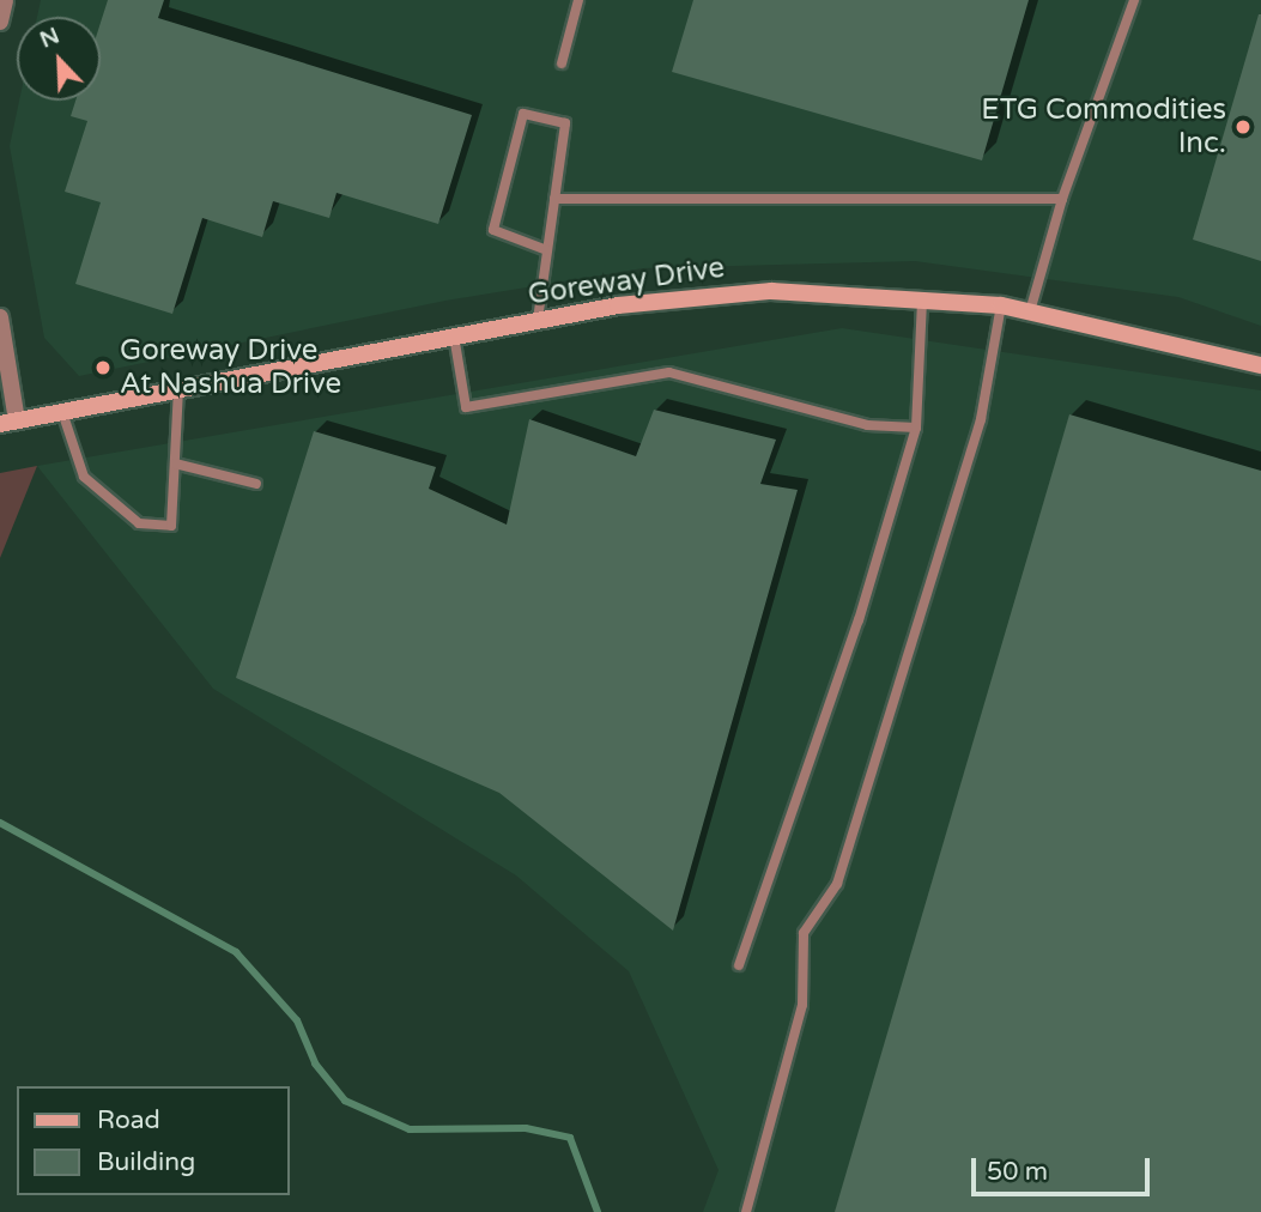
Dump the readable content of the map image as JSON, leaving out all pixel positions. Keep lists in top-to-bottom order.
{
  "streets": {
    "main road": ["Goreway Drive"]
  },
  "places": ["ETG Commodities Inc.", "Goreway Drive At Nashua Drive"],
  "legend": ["Road", "Building"],
  "scale_bar": "50 m",
  "north": "top left"
}
